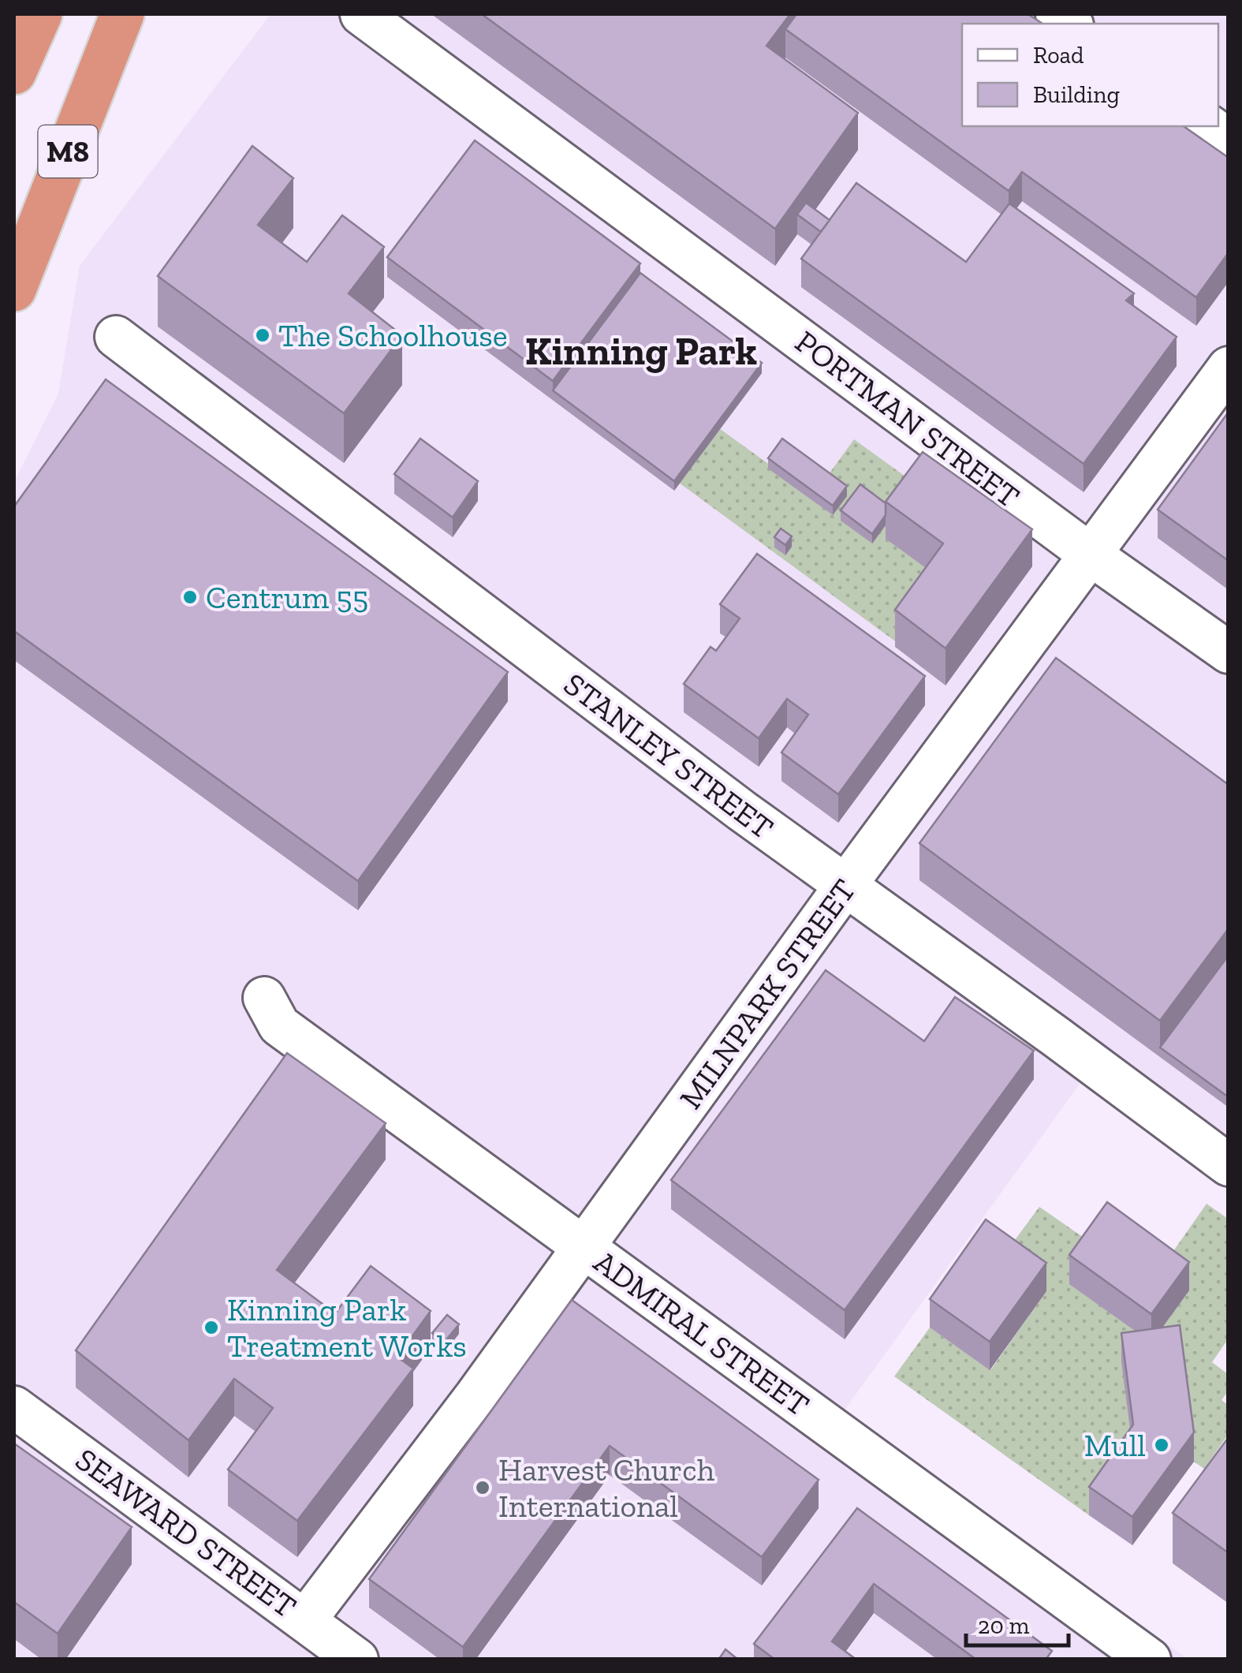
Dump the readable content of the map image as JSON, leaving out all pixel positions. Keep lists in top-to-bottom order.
{
  "streets": {
    "highway": ["M8"],
    "street": [
      "PORTMAN STREET",
      "STANLEY STREET",
      "MILNPARK STREET",
      "ADMIRAL STREET",
      "SEAWARD STREET"
    ]
  },
  "crossings": [
    ["PORTMAN STREET", "MILNPARK STREET"],
    ["STANLEY STREET", "MILNPARK STREET"],
    ["MILNPARK STREET", "ADMIRAL STREET"],
    ["MILNPARK STREET", "SEAWARD STREET"]
  ],
  "districts": ["Kinning Park"],
  "places": [
    "The Schoolhouse",
    "Centrum 55",
    "Kinning Park Treatment Works",
    "Mull",
    "Harvest Church International"
  ],
  "legend": ["Road", "Building"],
  "scale_bar": "20 m"
}
